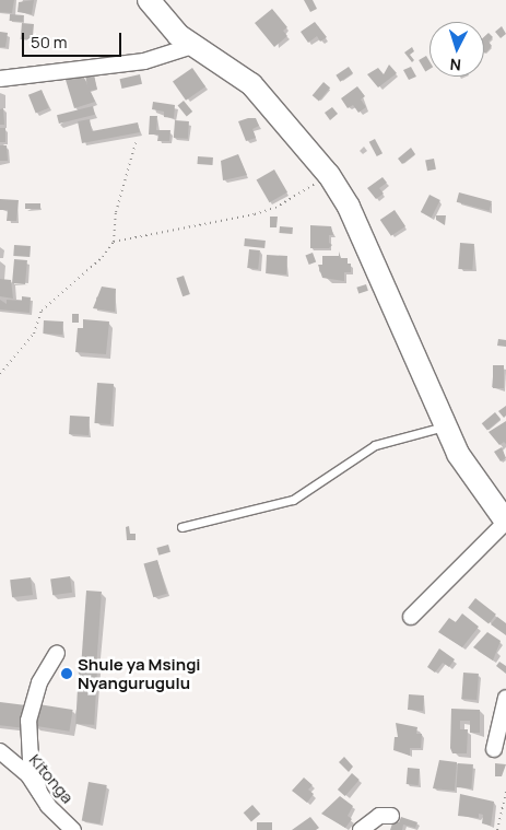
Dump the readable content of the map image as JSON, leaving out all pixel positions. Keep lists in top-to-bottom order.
{
  "streets": {
    "street": ["Kitonga"]
  },
  "places": ["Shule ya Msingi Nyangurugulu"],
  "scale_bar": "50 m",
  "north": "bottom"
}
